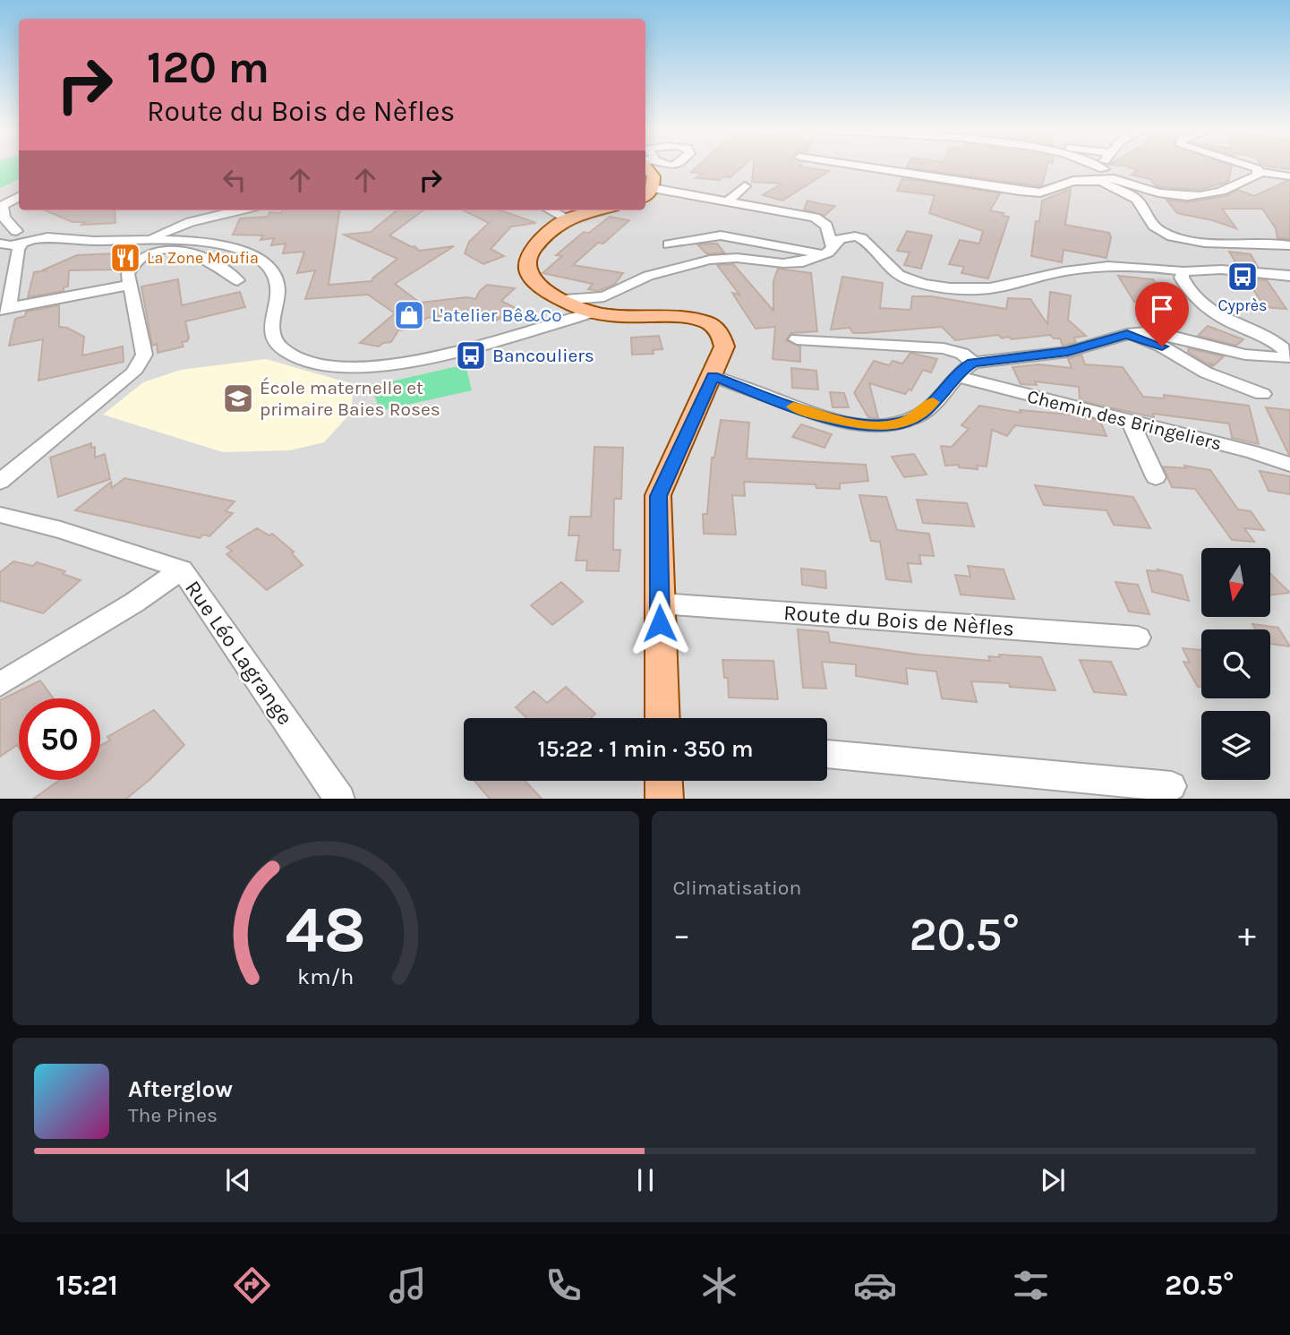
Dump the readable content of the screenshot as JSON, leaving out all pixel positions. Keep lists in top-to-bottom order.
{
  "streets": {
    "street": ["Chemin des Bringeliers", "Route du Bois de Nèfles", "Rue Léo Lagrange"]
  },
  "places": {
    "restaurant": ["La Zone Moufia"],
    "bus stop": ["Cyprès", "Bancouliers"],
    "shop": ["L'atelier Bê&Co"],
    "school or university": ["École maternelle et primaire Baies Roses"]
  },
  "north": "bottom",
  "page": {
    "turn": ["120 m", "Route du Bois de Nèfles"],
    "limit": "50",
    "trip": "15:22 · 1 min · 350 m",
    "tile": "Climatisation",
    "heat": ["−", "20.5°", "+"],
    "song": ["Afterglow", "The Pines"],
    "tabs": ["15:21", "20.5°"],
    "gauge": ["48", "km/h"]
  }
}
